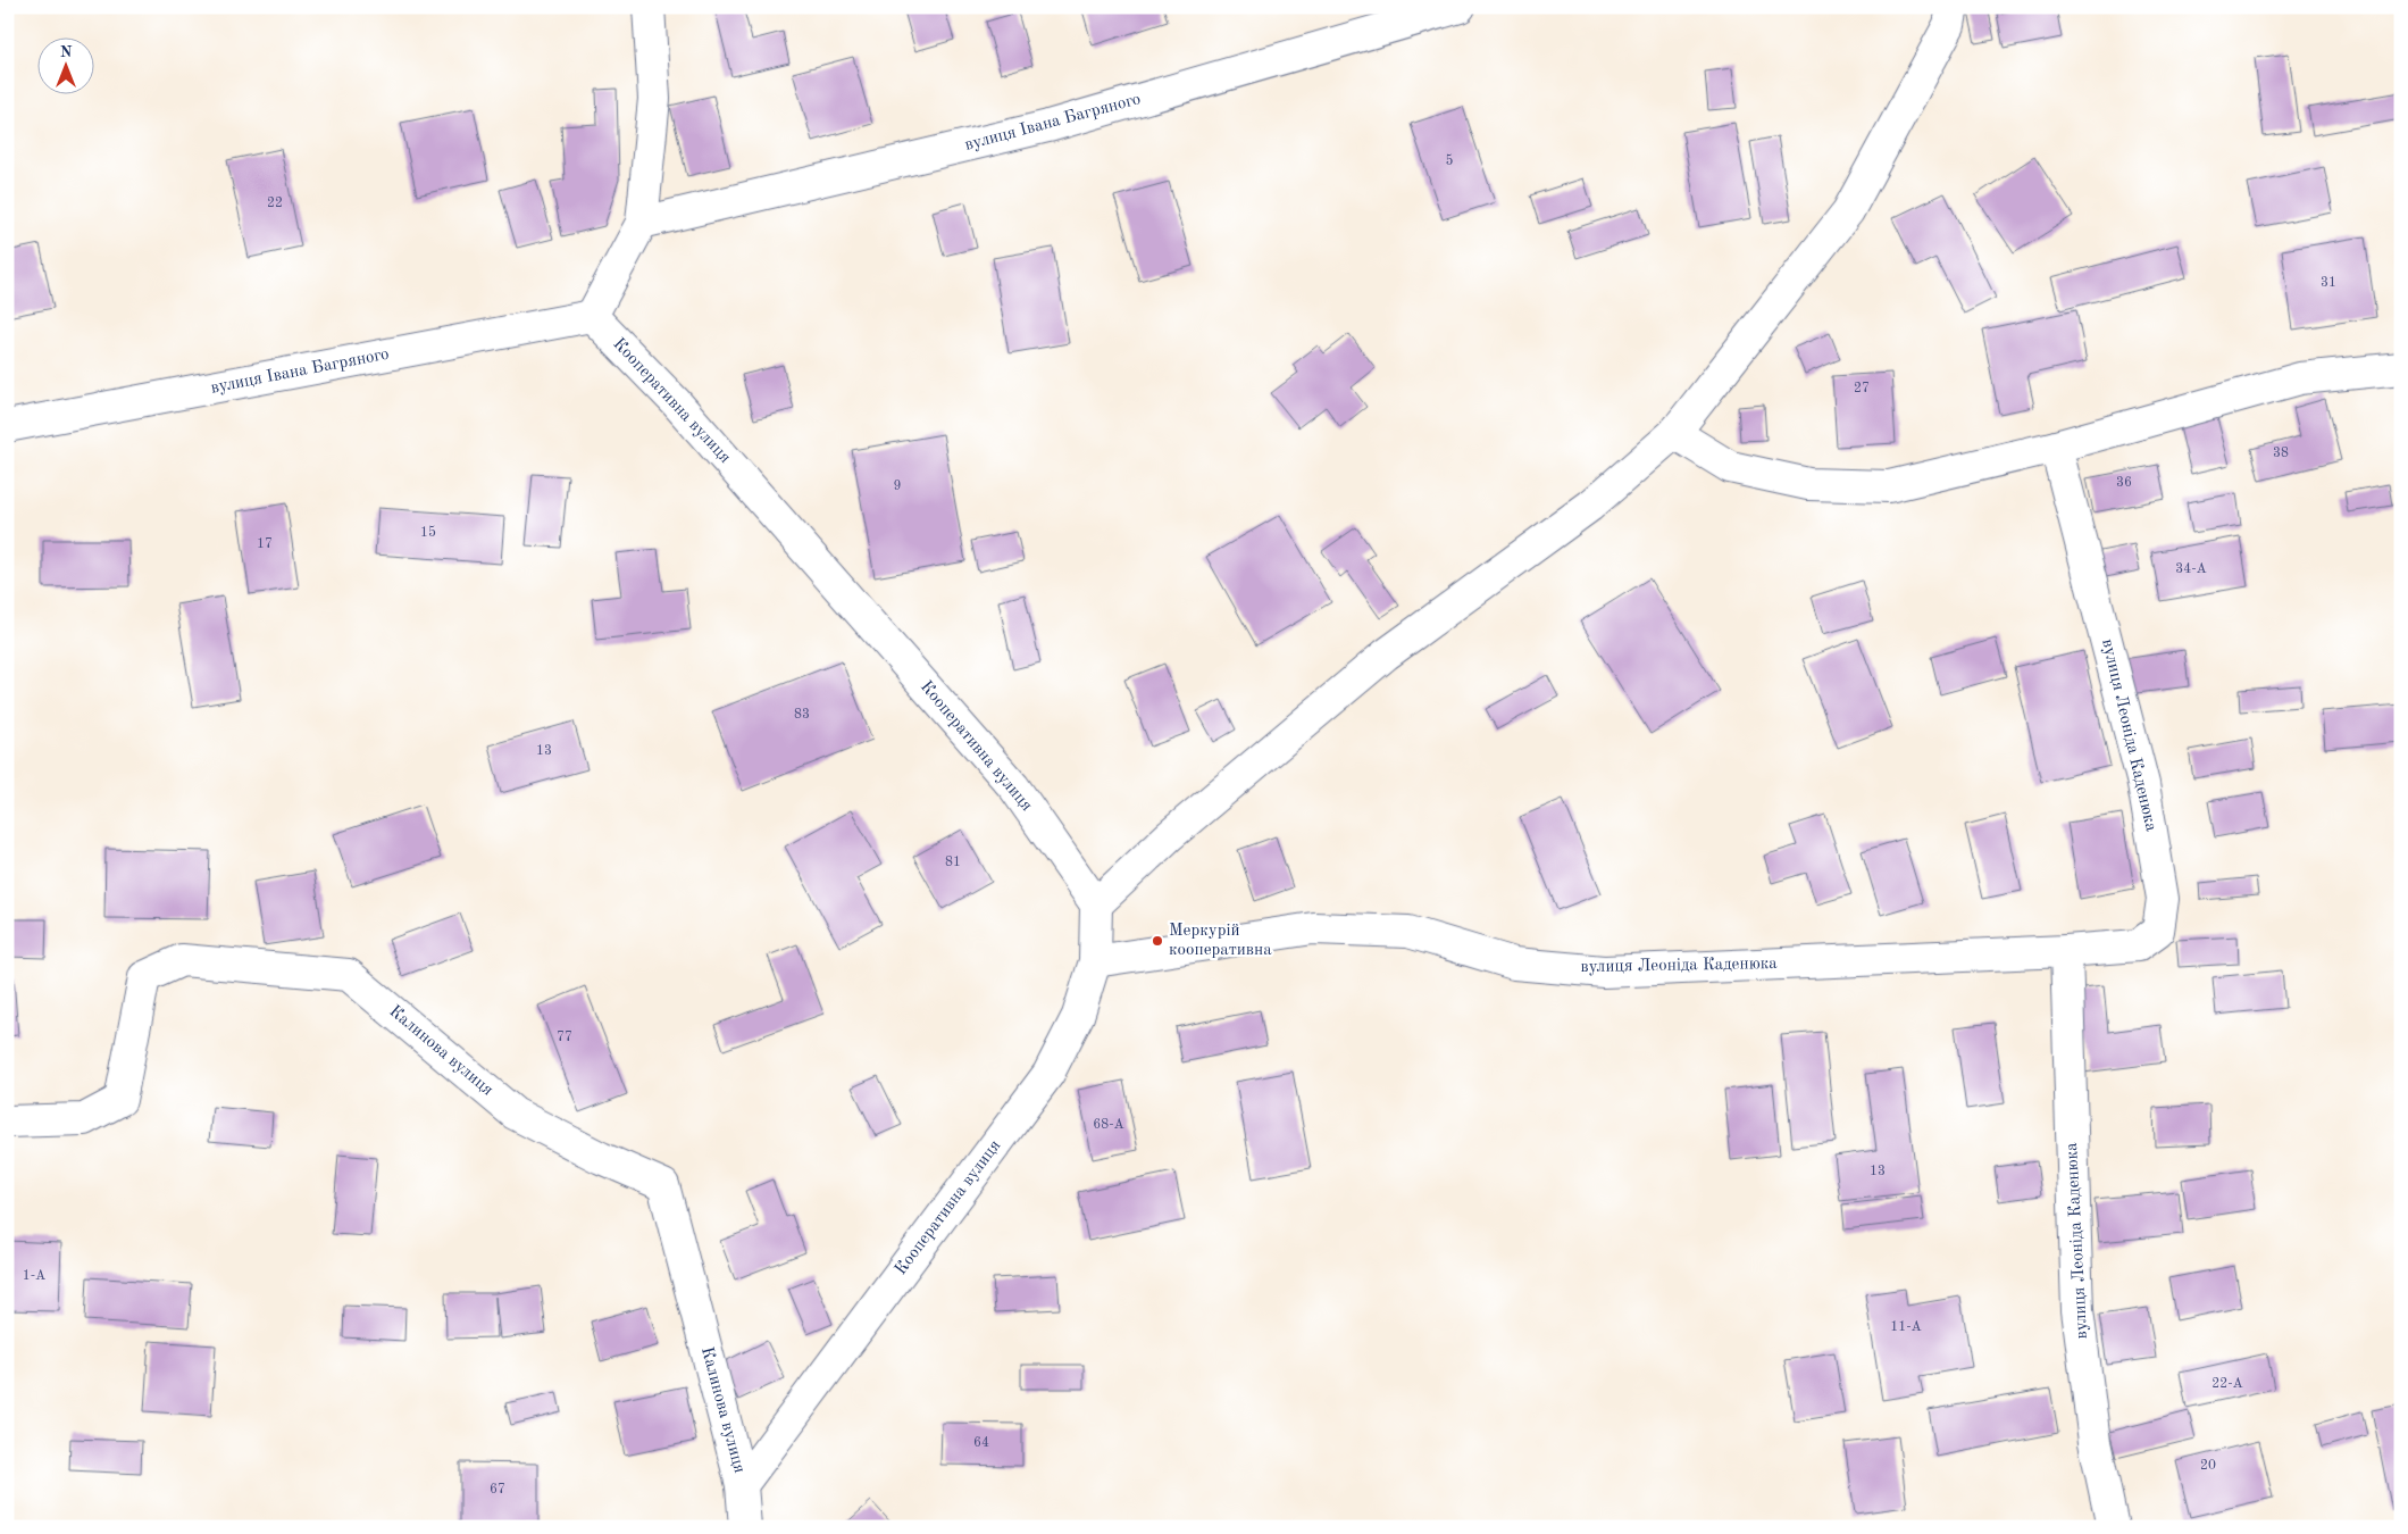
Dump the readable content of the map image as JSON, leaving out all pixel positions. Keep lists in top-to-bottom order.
{
  "streets": {
    "street": [
      "вулиця Івана Багряного",
      "Кооперативна вулиця",
      "вулиця Леоніда Каденюка",
      "Калинова вулиця"
    ]
  },
  "crossings": [
    ["вулиця Івана Багряного", "Кооперативна вулиця"],
    ["Кооперативна вулиця", "вулиця Леоніда Каденюка"],
    ["Кооперативна вулиця", "Калинова вулиця"]
  ],
  "places": ["Меркурій кооперативна"],
  "house_numbers": [
    "5",
    "22",
    "31",
    "27",
    "38",
    "36",
    "9",
    "15",
    "17",
    "34-А",
    "83",
    "13",
    "81",
    "77",
    "68-А",
    "13",
    "1-А",
    "11-А",
    "22-А",
    "64",
    "20",
    "67"
  ],
  "north": "top"
}
